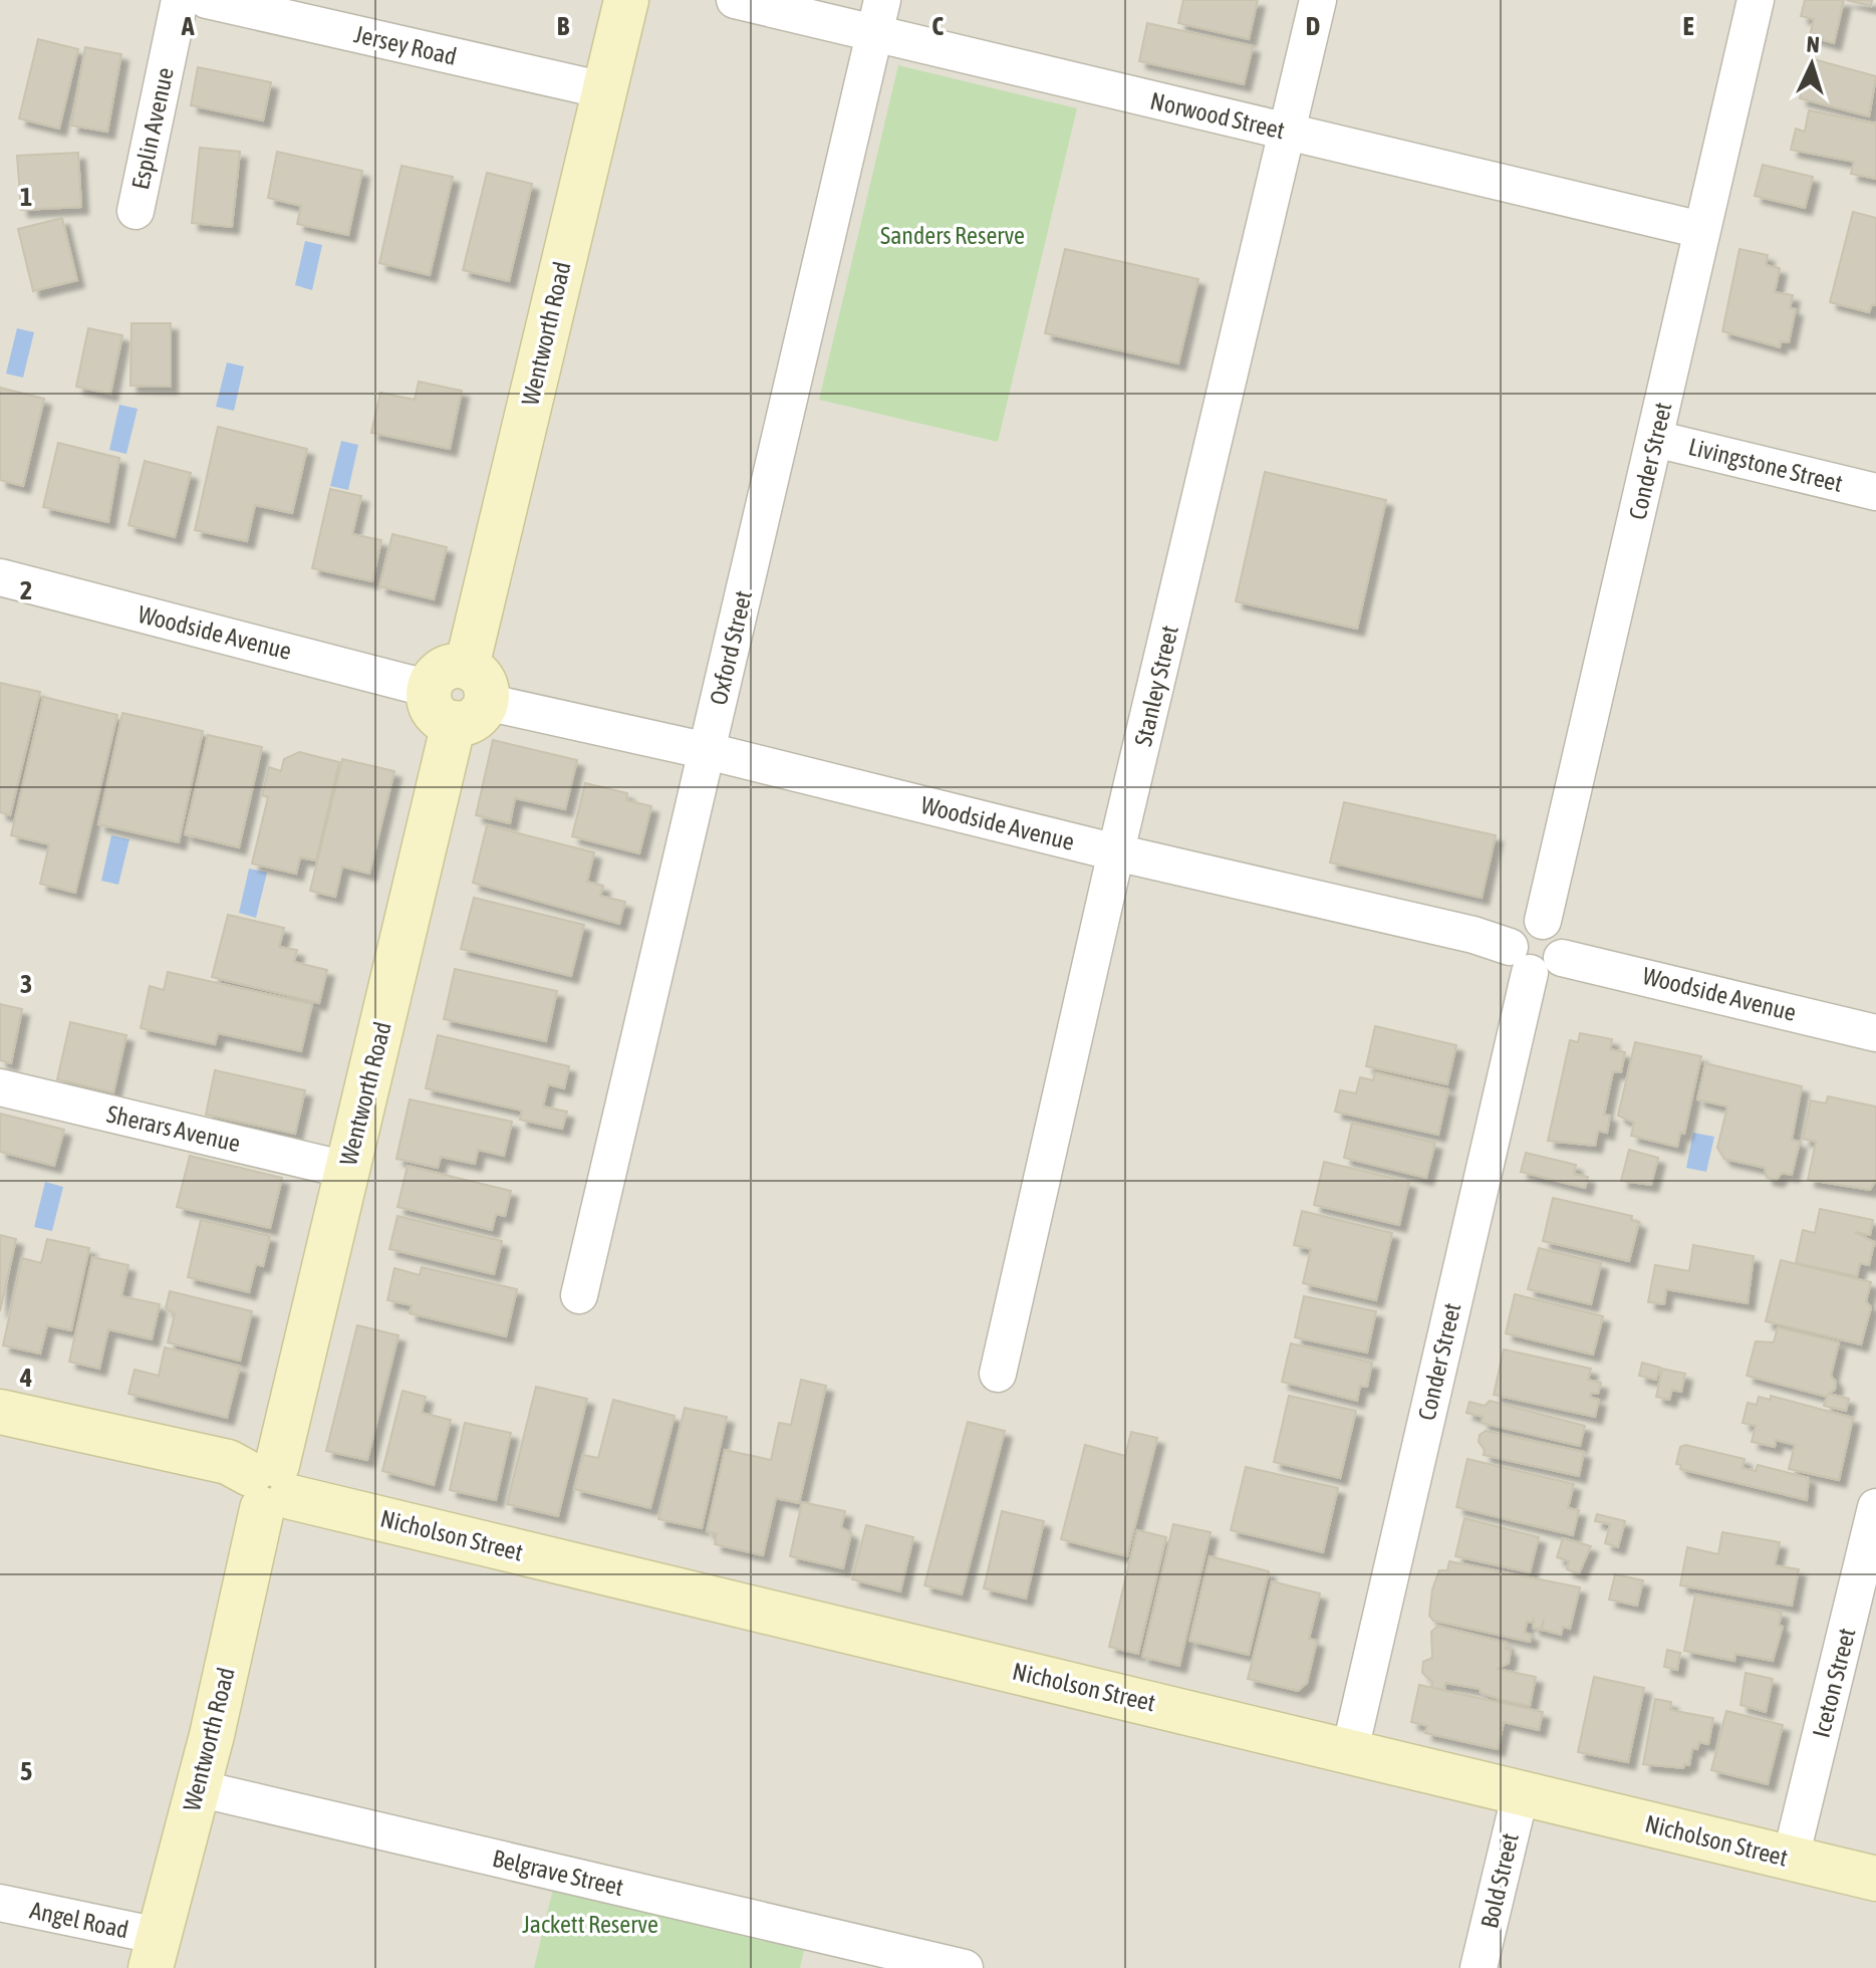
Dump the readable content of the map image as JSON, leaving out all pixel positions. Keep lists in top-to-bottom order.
{
  "streets": {
    "street": [
      "Jersey Road",
      "Norwood Street",
      "Esplin Avenue",
      "Wentworth Road",
      "Conder Street",
      "Livingstone Street",
      "Woodside Avenue",
      "Oxford Street",
      "Stanley Street",
      "Sherars Avenue",
      "Nicholson Street",
      "Iceton Street",
      "Belgrave Street",
      "Bold Street",
      "Angel Road"
    ]
  },
  "crossings": [
    ["Jersey Road", "Wentworth Road"],
    ["Norwood Street", "Conder Street"],
    ["Norwood Street", "Oxford Street"],
    ["Norwood Street", "Stanley Street"],
    ["Wentworth Road", "Woodside Avenue"],
    ["Wentworth Road", "Sherars Avenue"],
    ["Wentworth Road", "Nicholson Street"],
    ["Wentworth Road", "Belgrave Street"],
    ["Wentworth Road", "Angel Road"],
    ["Conder Street", "Livingstone Street"],
    ["Conder Street", "Woodside Avenue"],
    ["Conder Street", "Nicholson Street"],
    ["Woodside Avenue", "Oxford Street"],
    ["Woodside Avenue", "Stanley Street"],
    ["Nicholson Street", "Iceton Street"],
    ["Nicholson Street", "Bold Street"]
  ],
  "parks": ["Sanders Reserve", "Jackett Reserve"],
  "north": "top",
  "grid": {
    "columns": [
      "A",
      "B",
      "C",
      "D",
      "E"
    ],
    "rows": [
      "1",
      "2",
      "3",
      "4",
      "5"
    ]
  }
}
